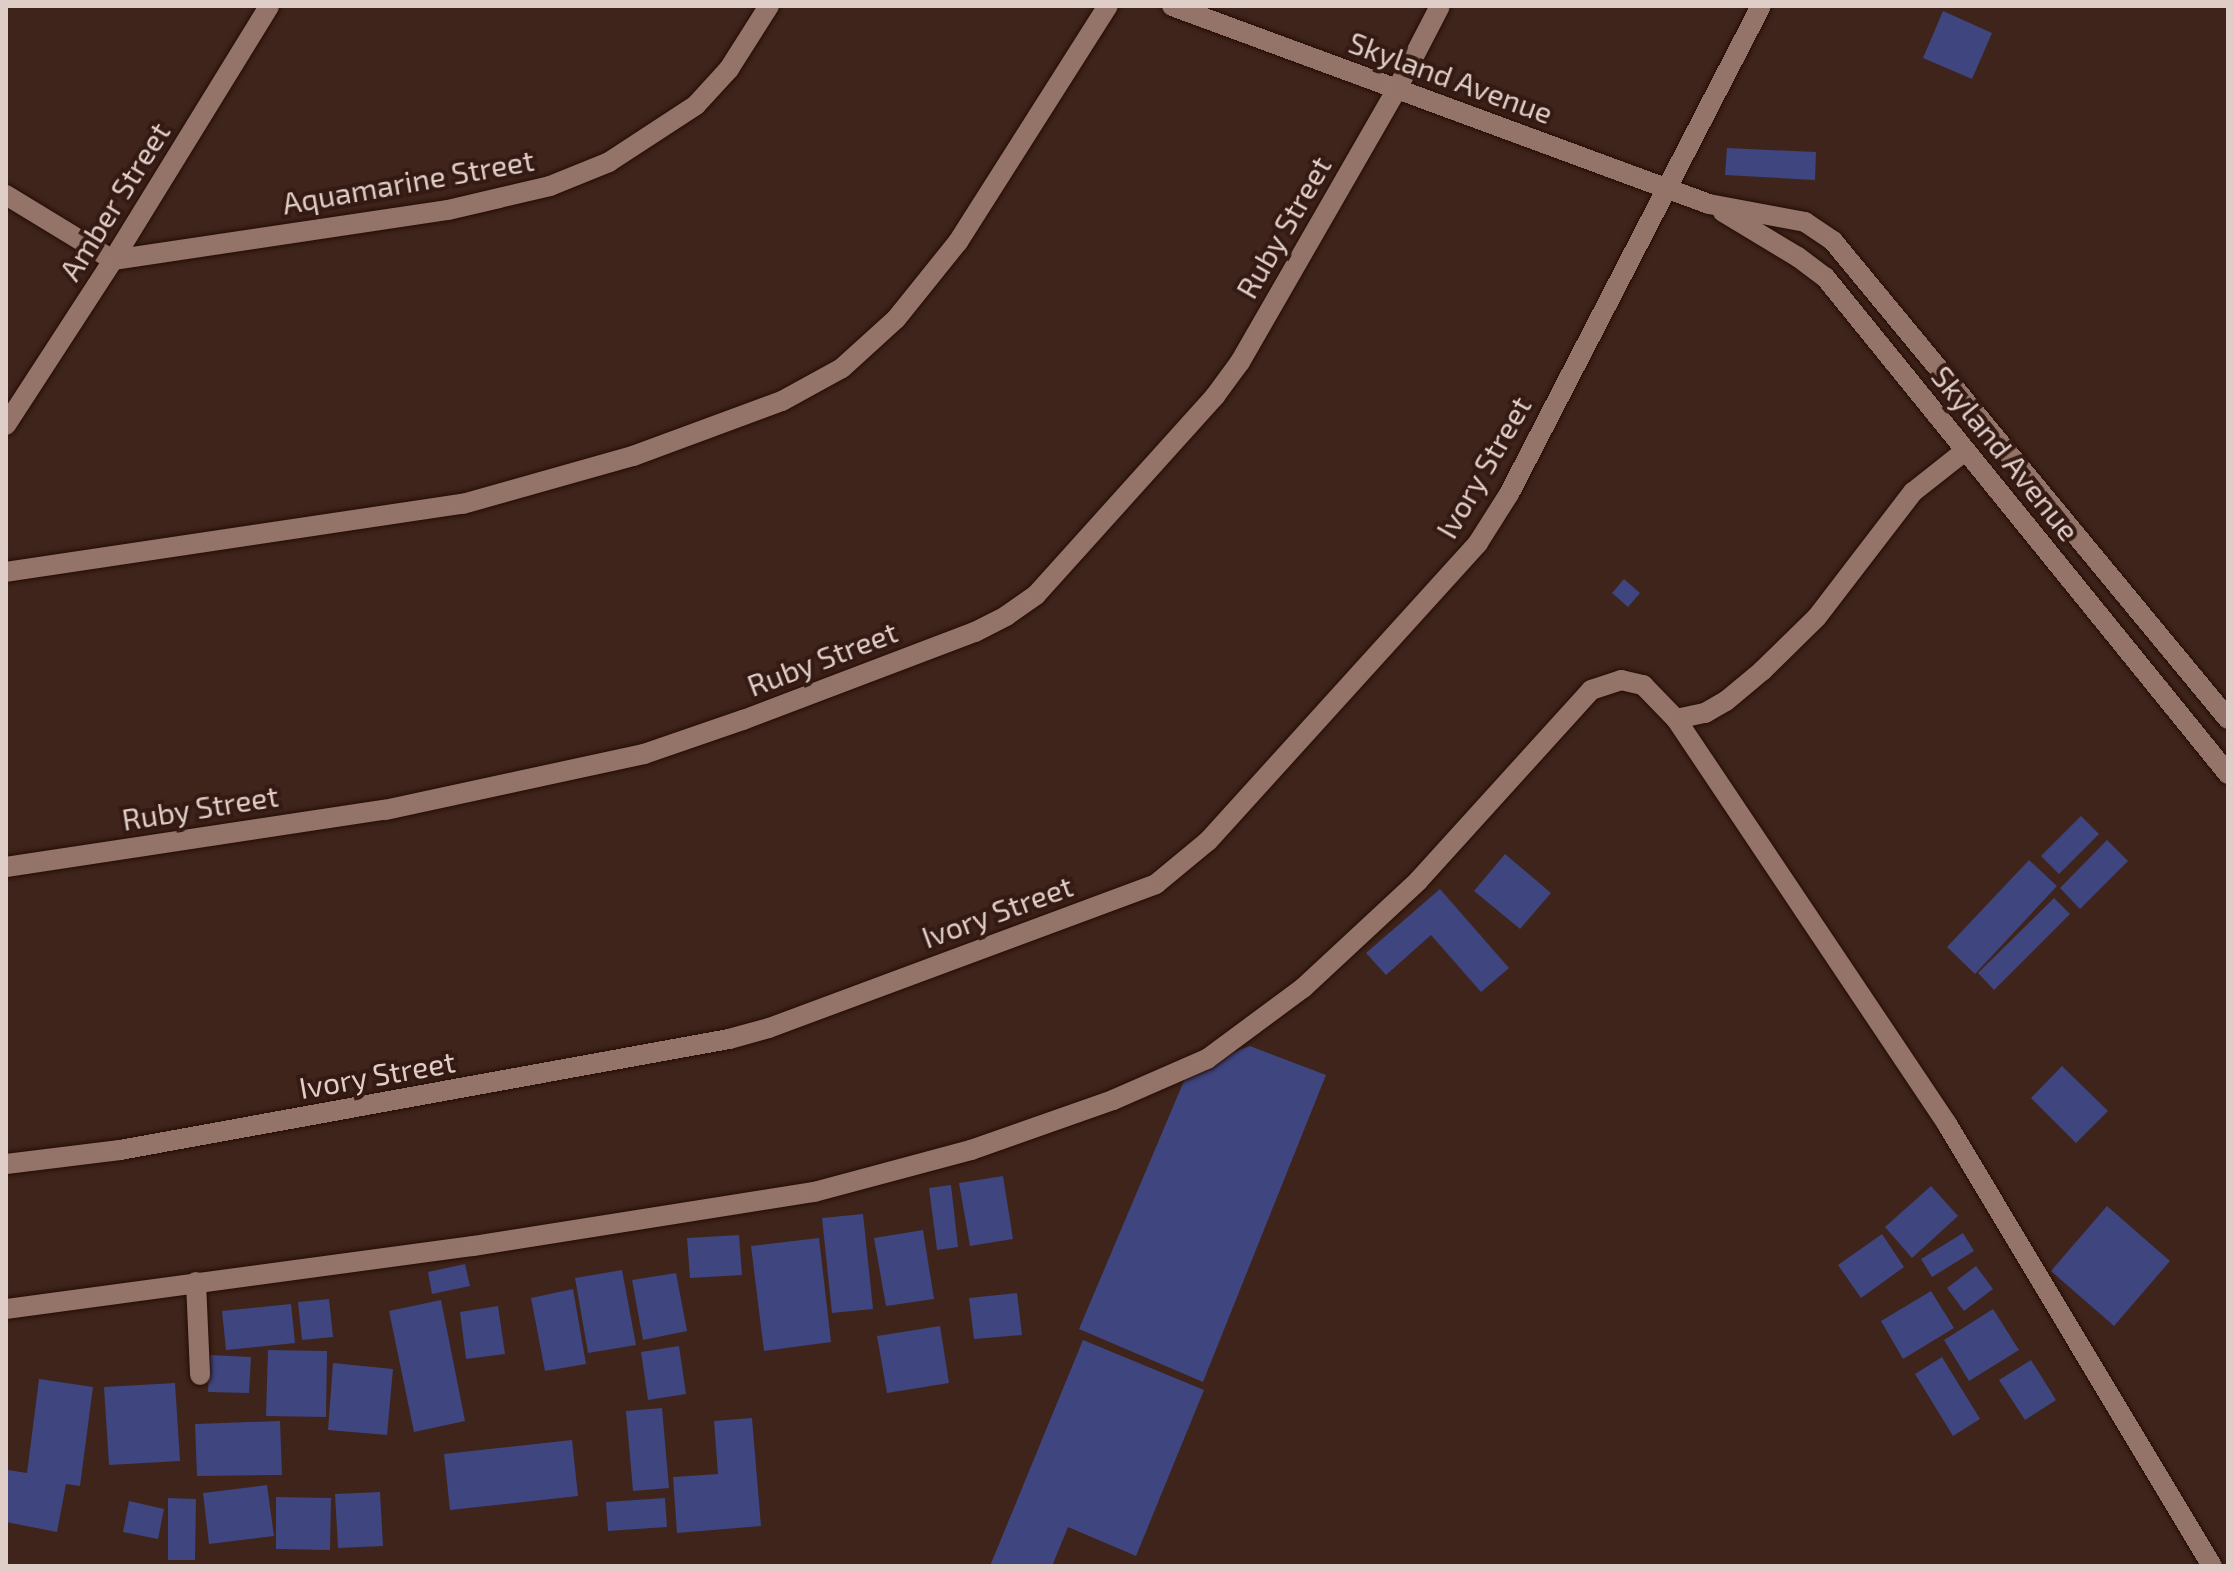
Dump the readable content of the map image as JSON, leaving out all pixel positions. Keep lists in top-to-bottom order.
{
  "streets": {
    "street": [
      "Skyland Avenue",
      "Aquamarine Street",
      "Amber Street",
      "Ruby Street",
      "Ivory Street"
    ]
  },
  "crossings": [
    ["Skyland Avenue", "Ruby Street"],
    ["Skyland Avenue", "Ivory Street"],
    ["Aquamarine Street", "Amber Street"]
  ]
}
